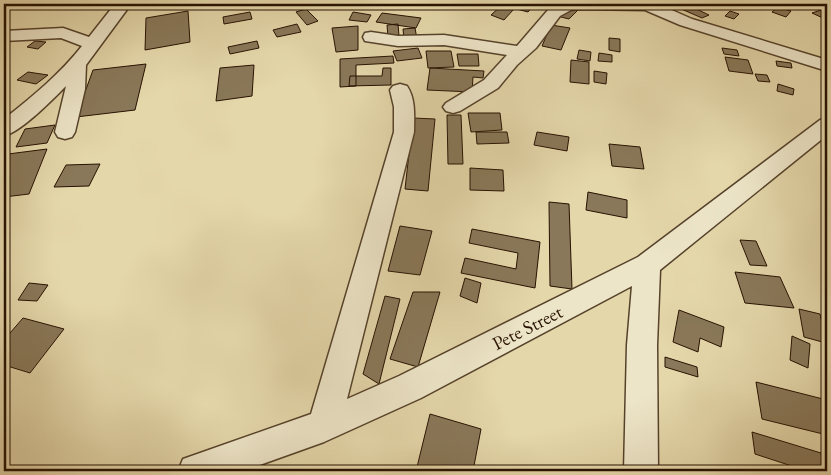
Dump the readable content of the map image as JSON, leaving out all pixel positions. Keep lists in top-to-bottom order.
{
  "streets": {
    "street": ["Pete Street"]
  }
}
